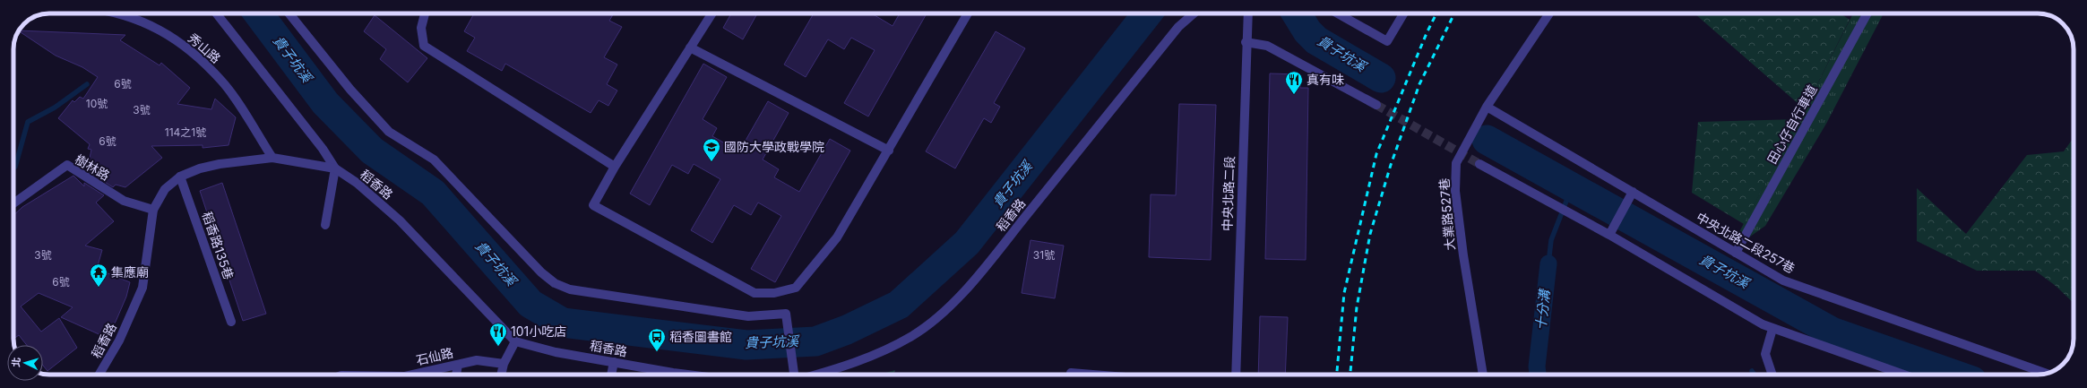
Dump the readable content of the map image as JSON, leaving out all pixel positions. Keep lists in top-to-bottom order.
{
  "streets": {
    "street": [
      "秀山路",
      "田心仔自行車道",
      "樹林路",
      "稻香路",
      "中央北路二段",
      "大業路527巷",
      "中央北路二段257巷",
      "稻香路135巷",
      "石仙路"
    ]
  },
  "crossings": [
    ["秀山路", "稻香路"],
    ["田心仔自行車道", "中央北路二段257巷"],
    ["樹林路", "稻香路"],
    ["稻香路", "稻香路135巷"],
    ["大業路527巷", "中央北路二段257巷"]
  ],
  "water": ["貴子坑溪", "十分溝"],
  "places": {
    "restaurant": ["真有味", "101小吃店"],
    "school or university": ["國防大學政戰學院"],
    "temple": ["集應廟"],
    "bus stop": ["稻香圖書館"]
  },
  "house_numbers": [
    "6號",
    "10號",
    "3號",
    "114之1號",
    "6號",
    "3號",
    "31號",
    "6號"
  ],
  "north": "left"
}
